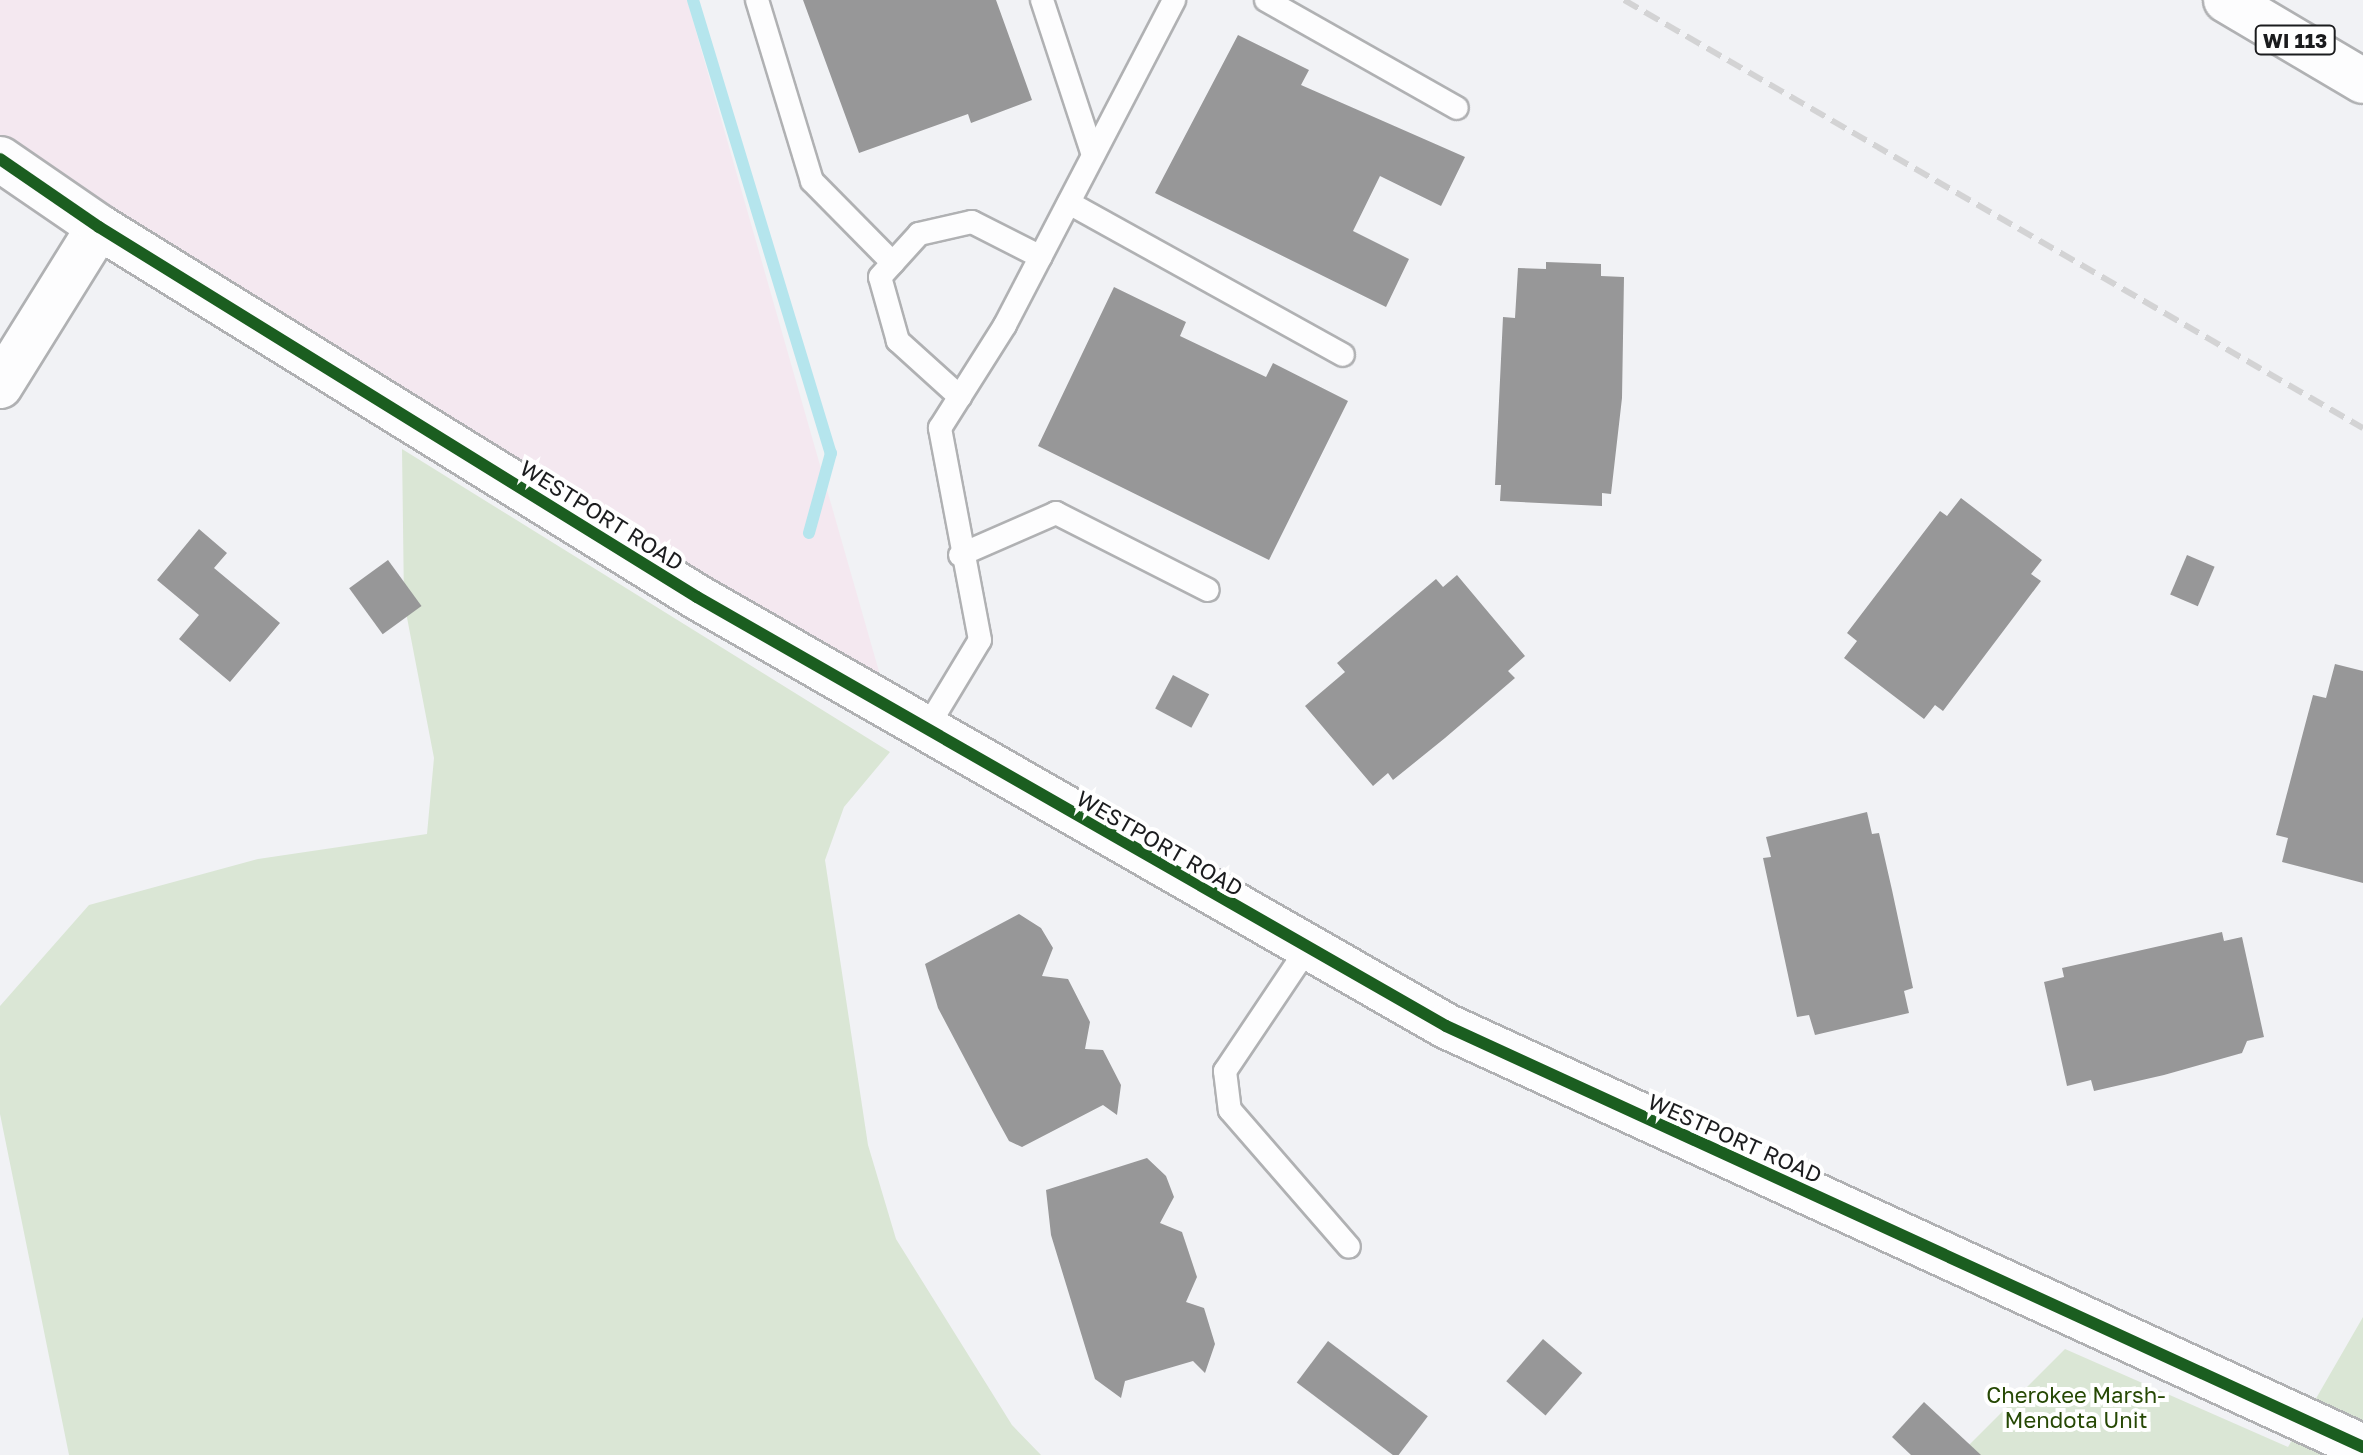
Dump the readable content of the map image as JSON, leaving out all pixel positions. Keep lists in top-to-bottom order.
{
  "streets": {
    "street": ["WI 113", "WESTPORT ROAD"]
  },
  "parks": ["Cherokee Marsh- Mendota Unit"]
}
